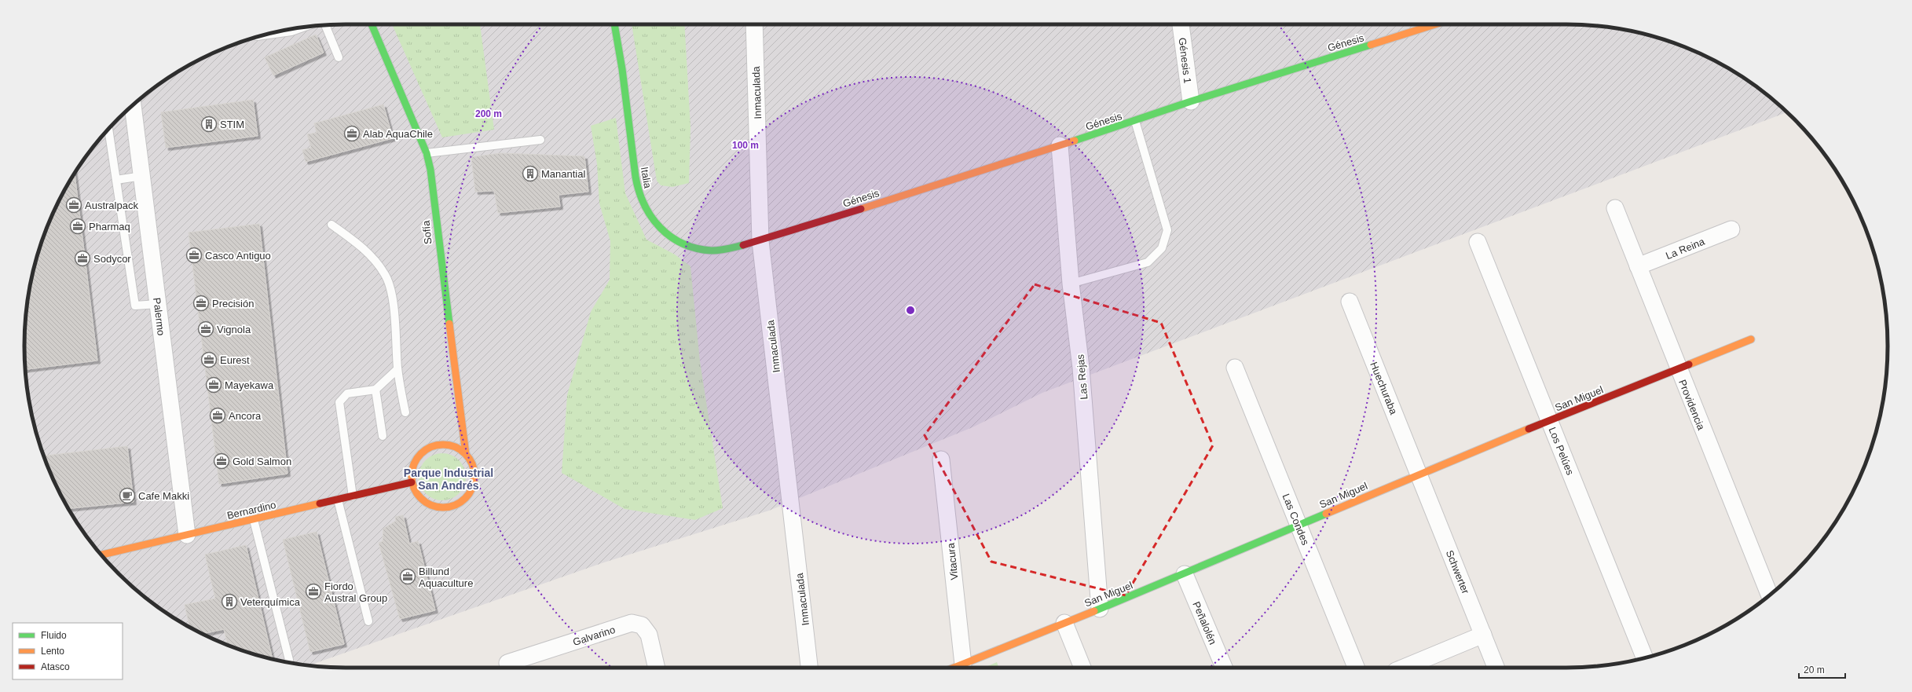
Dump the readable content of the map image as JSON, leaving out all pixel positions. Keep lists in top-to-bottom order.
{
  "streets": {
    "street": [
      "Génesis",
      "Génesis 1",
      "Inmaculada",
      "Italia",
      "Sofía",
      "La Reina",
      "Palermo",
      "Las Rejas",
      "Huechuraba",
      "San Miguel",
      "Providencia",
      "Los Pelúes",
      "Bernardino",
      "Las Condes",
      "Vitacura",
      "Schwerter",
      "Peñalolén",
      "Galvarino"
    ]
  },
  "crossings": [
    ["Génesis", "Génesis 1"],
    ["Génesis", "Inmaculada"],
    ["Génesis", "Italia"],
    ["Génesis", "Las Rejas"],
    ["Inmaculada", "Italia"],
    ["Sofía", "Bernardino"],
    ["La Reina", "Providencia"],
    ["Palermo", "Bernardino"],
    ["Las Rejas", "San Miguel"],
    ["Huechuraba", "San Miguel"],
    ["Huechuraba", "Schwerter"],
    ["San Miguel", "Providencia"],
    ["San Miguel", "Los Pelúes"],
    ["San Miguel", "Las Condes"],
    ["San Miguel", "Vitacura"],
    ["San Miguel", "Schwerter"],
    ["San Miguel", "Peñalolén"]
  ],
  "districts": ["Parque Industrial San Andrés"],
  "places": {
    "building": ["STIM", "Manantial", "Veterquímica"],
    "office": [
      "Alab AquaChile",
      "Australpack",
      "Pharmaq",
      "Casco Antiguo",
      "Sodycor",
      "Precisión",
      "Vignola",
      "Eurest",
      "Mayekawa",
      "Ancora",
      "Gold Salmon",
      "Billund Aquaculture",
      "Fiordo Austral Group"
    ],
    "cafe": ["Cafe Makki"]
  },
  "legend": ["Fluido", "Lento", "Atasco"],
  "scale_bar": "20 m",
  "rings": ["200 m", "100 m"]
}
